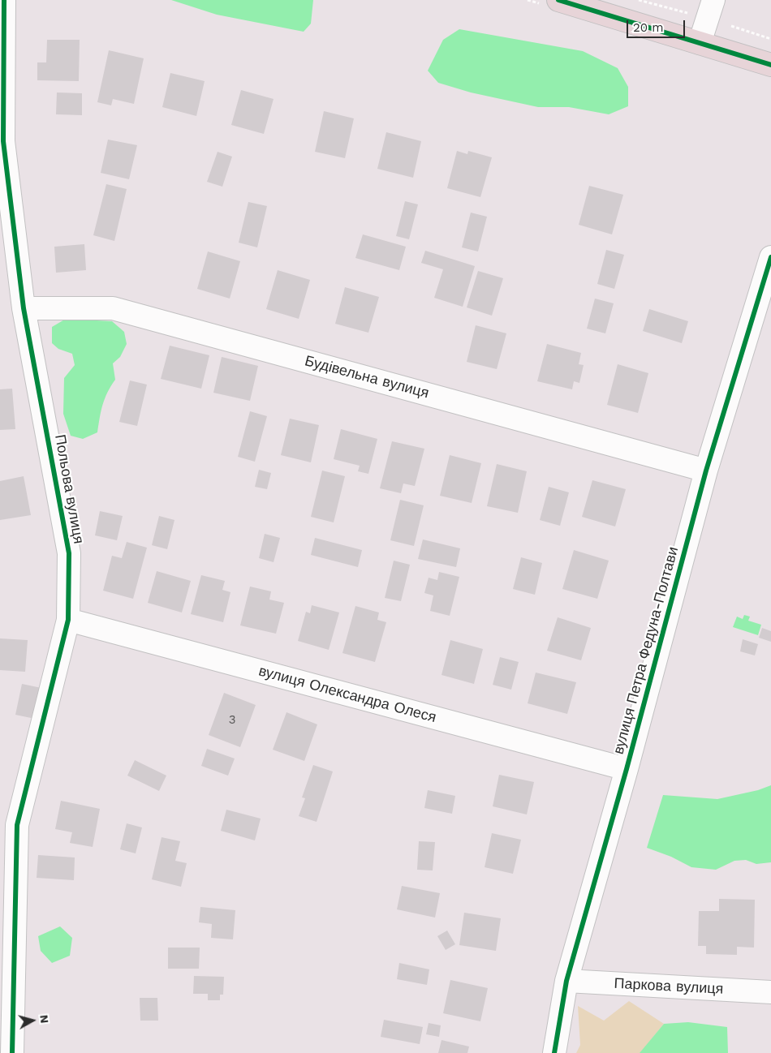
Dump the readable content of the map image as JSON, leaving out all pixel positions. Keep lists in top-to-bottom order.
{
  "streets": {
    "street": [
      "Будівельна вулиця",
      "Польова вулиця",
      "вулиця Петра Федуна-Полтави",
      "вулиця Олександра Олеся",
      "Паркова вулиця"
    ]
  },
  "crossings": [
    ["Будівельна вулиця", "Польова вулиця"],
    ["Будівельна вулиця", "вулиця Петра Федуна-Полтави"],
    ["Польова вулиця", "вулиця Олександра Олеся"],
    ["вулиця Петра Федуна-Полтави", "вулиця Олександра Олеся"],
    ["вулиця Петра Федуна-Полтави", "Паркова вулиця"]
  ],
  "house_numbers": ["3"],
  "scale_bar": "20 m",
  "north": "right"
}
